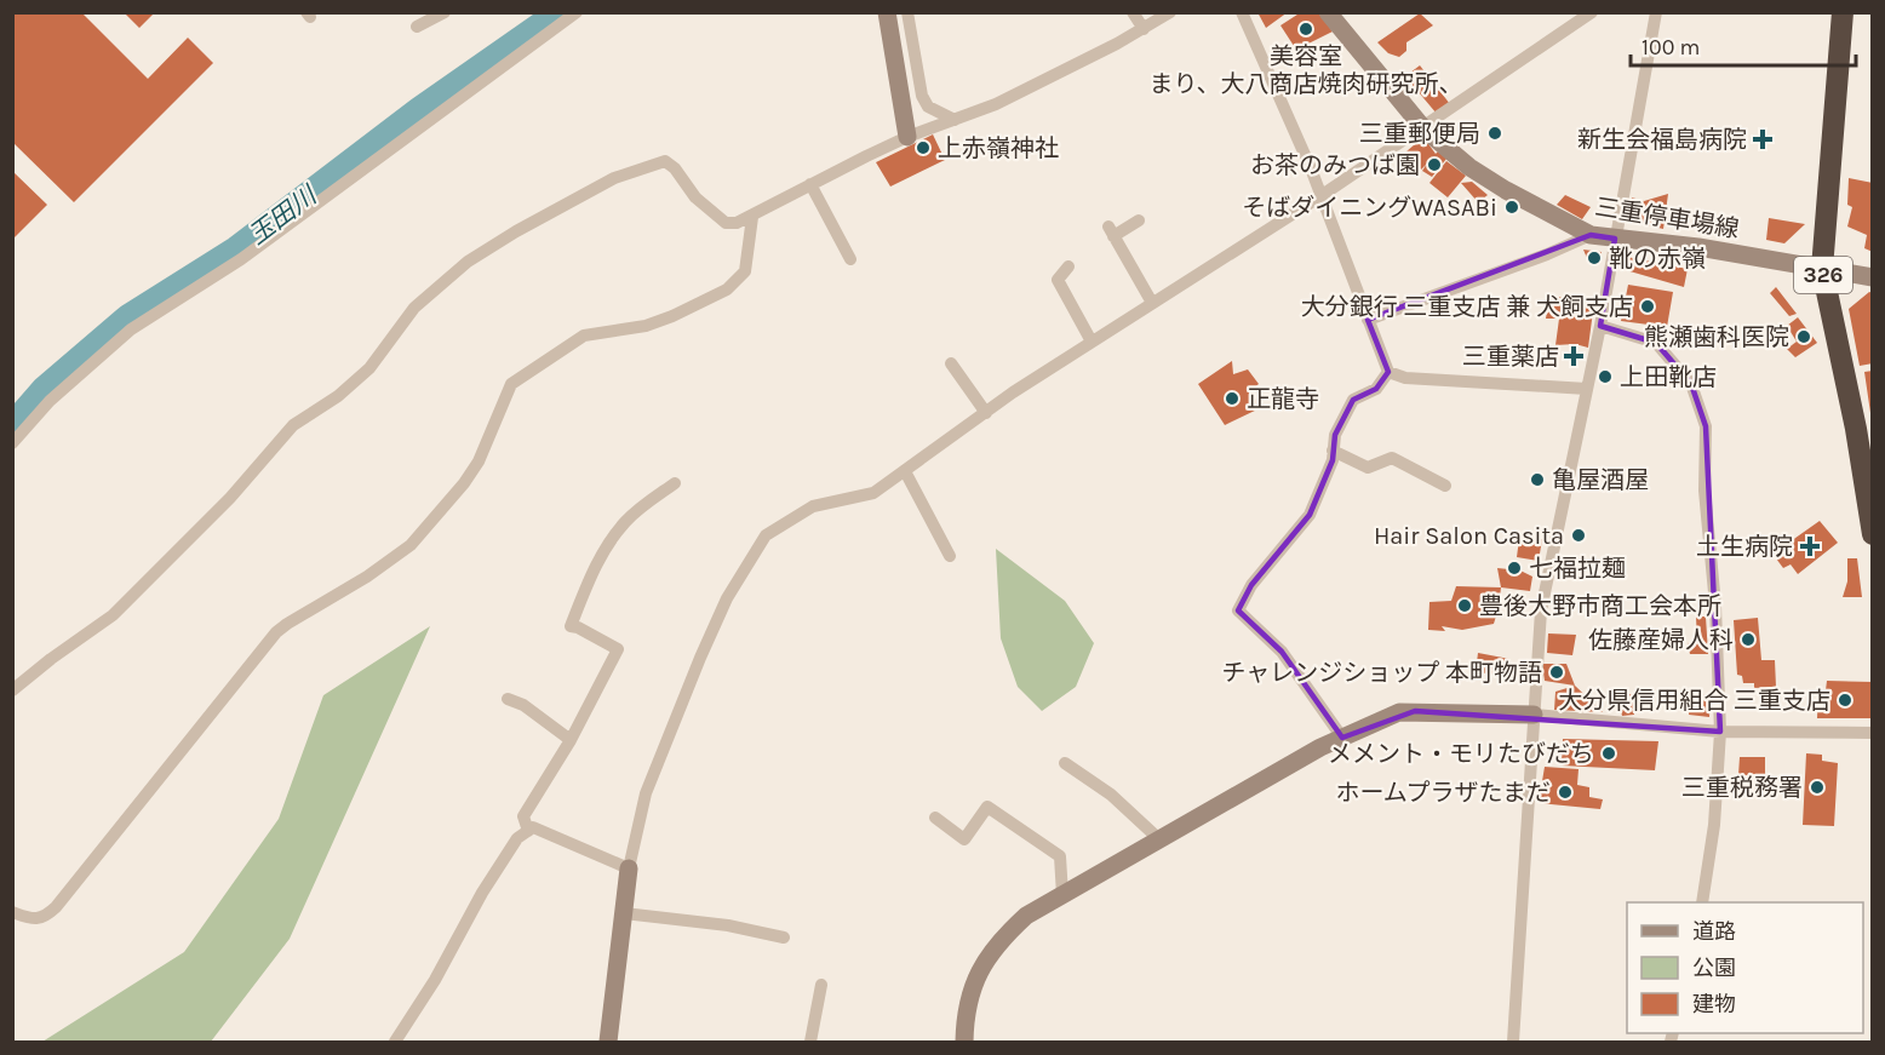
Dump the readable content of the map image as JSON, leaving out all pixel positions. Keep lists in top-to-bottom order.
{
  "streets": {
    "highway": ["326"],
    "street": ["三重停車場線"]
  },
  "crossings": [
    ["三重停車場線", "326"]
  ],
  "water": ["玉田川"],
  "places": {
    "other": [
      "美容室 まり、大八商店焼肉研究所、",
      "三重郵便局",
      "上赤嶺神社",
      "お茶のみつば園",
      "そばダイニングWASABi",
      "靴の赤嶺",
      "大分銀行 三重支店 兼 犬飼支店",
      "熊瀬歯科医院",
      "上田靴店",
      "正龍寺",
      "亀屋酒屋",
      "Hair Salon Casita",
      "七福拉麺",
      "豊後大野市商工会本所",
      "佐藤産婦人科",
      "チャレンジショップ 本町物語",
      "大分県信用組合 三重支店",
      "メメント・モリたびだち",
      "三重税務署",
      "ホームプラザたまだ"
    ],
    "health": ["新生会福島病院", "三重薬店", "土生病院"]
  },
  "legend": ["道路", "公園", "建物"],
  "scale_bar": "100 m"
}
